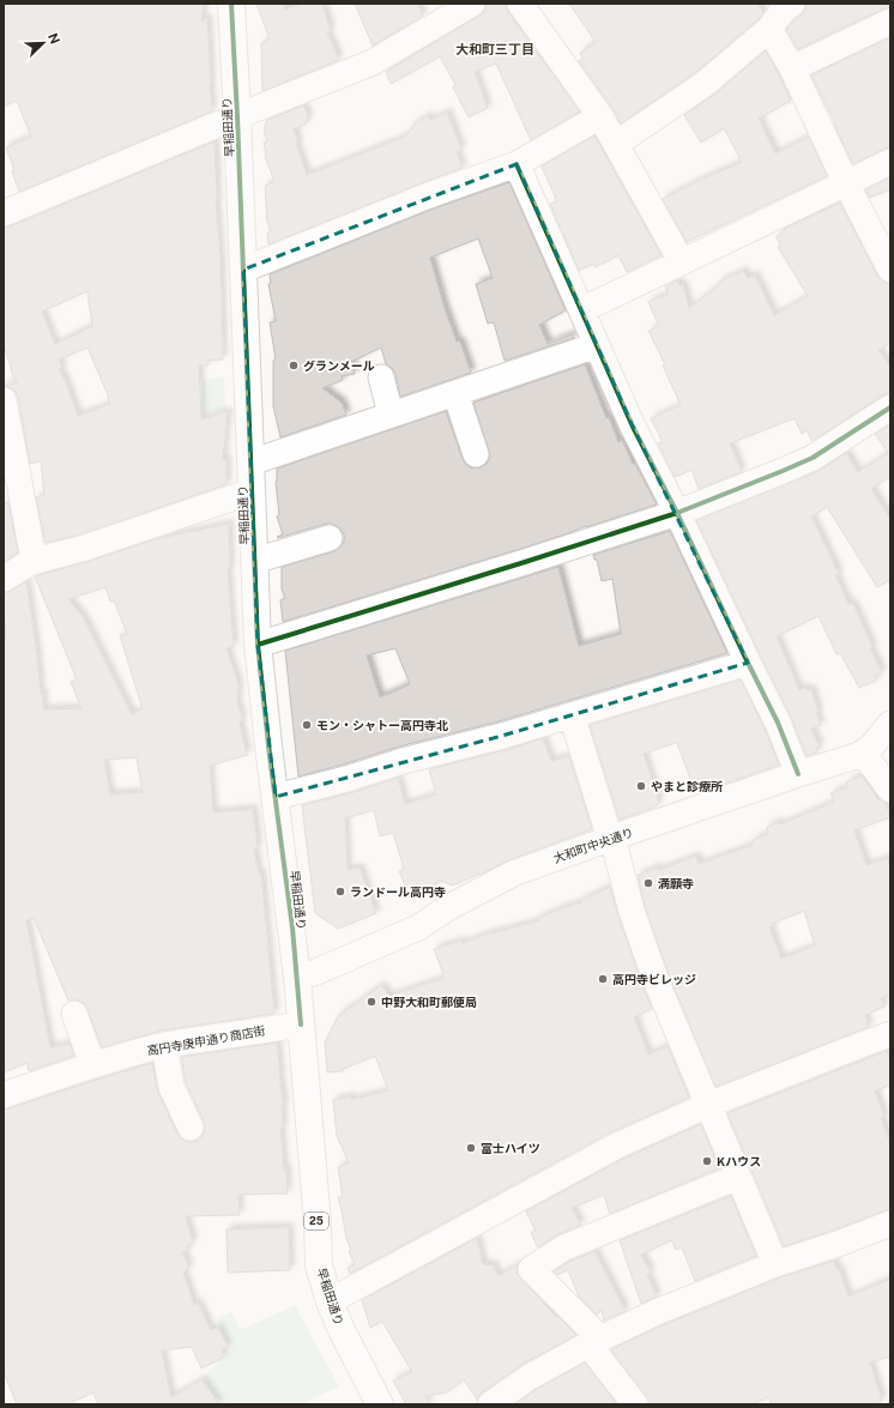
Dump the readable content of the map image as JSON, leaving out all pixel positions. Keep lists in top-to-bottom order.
{
  "streets": {
    "main road": ["早稲田通り", "25"],
    "street": ["大和町中央通り", "高円寺庚申通り商店街"]
  },
  "crossings": [
    ["早稲田通り", "大和町中央通り"],
    ["早稲田通り", "高円寺庚申通り商店街"]
  ],
  "districts": ["大和町三丁目"],
  "places": [
    "グランメール",
    "モン・シャトー高円寺北",
    "やまと診療所",
    "満願寺",
    "ランドール高円寺",
    "高円寺ビレッジ",
    "中野大和町郵便局",
    "富士ハイツ",
    "Kハウス"
  ],
  "north": "top right"
}
